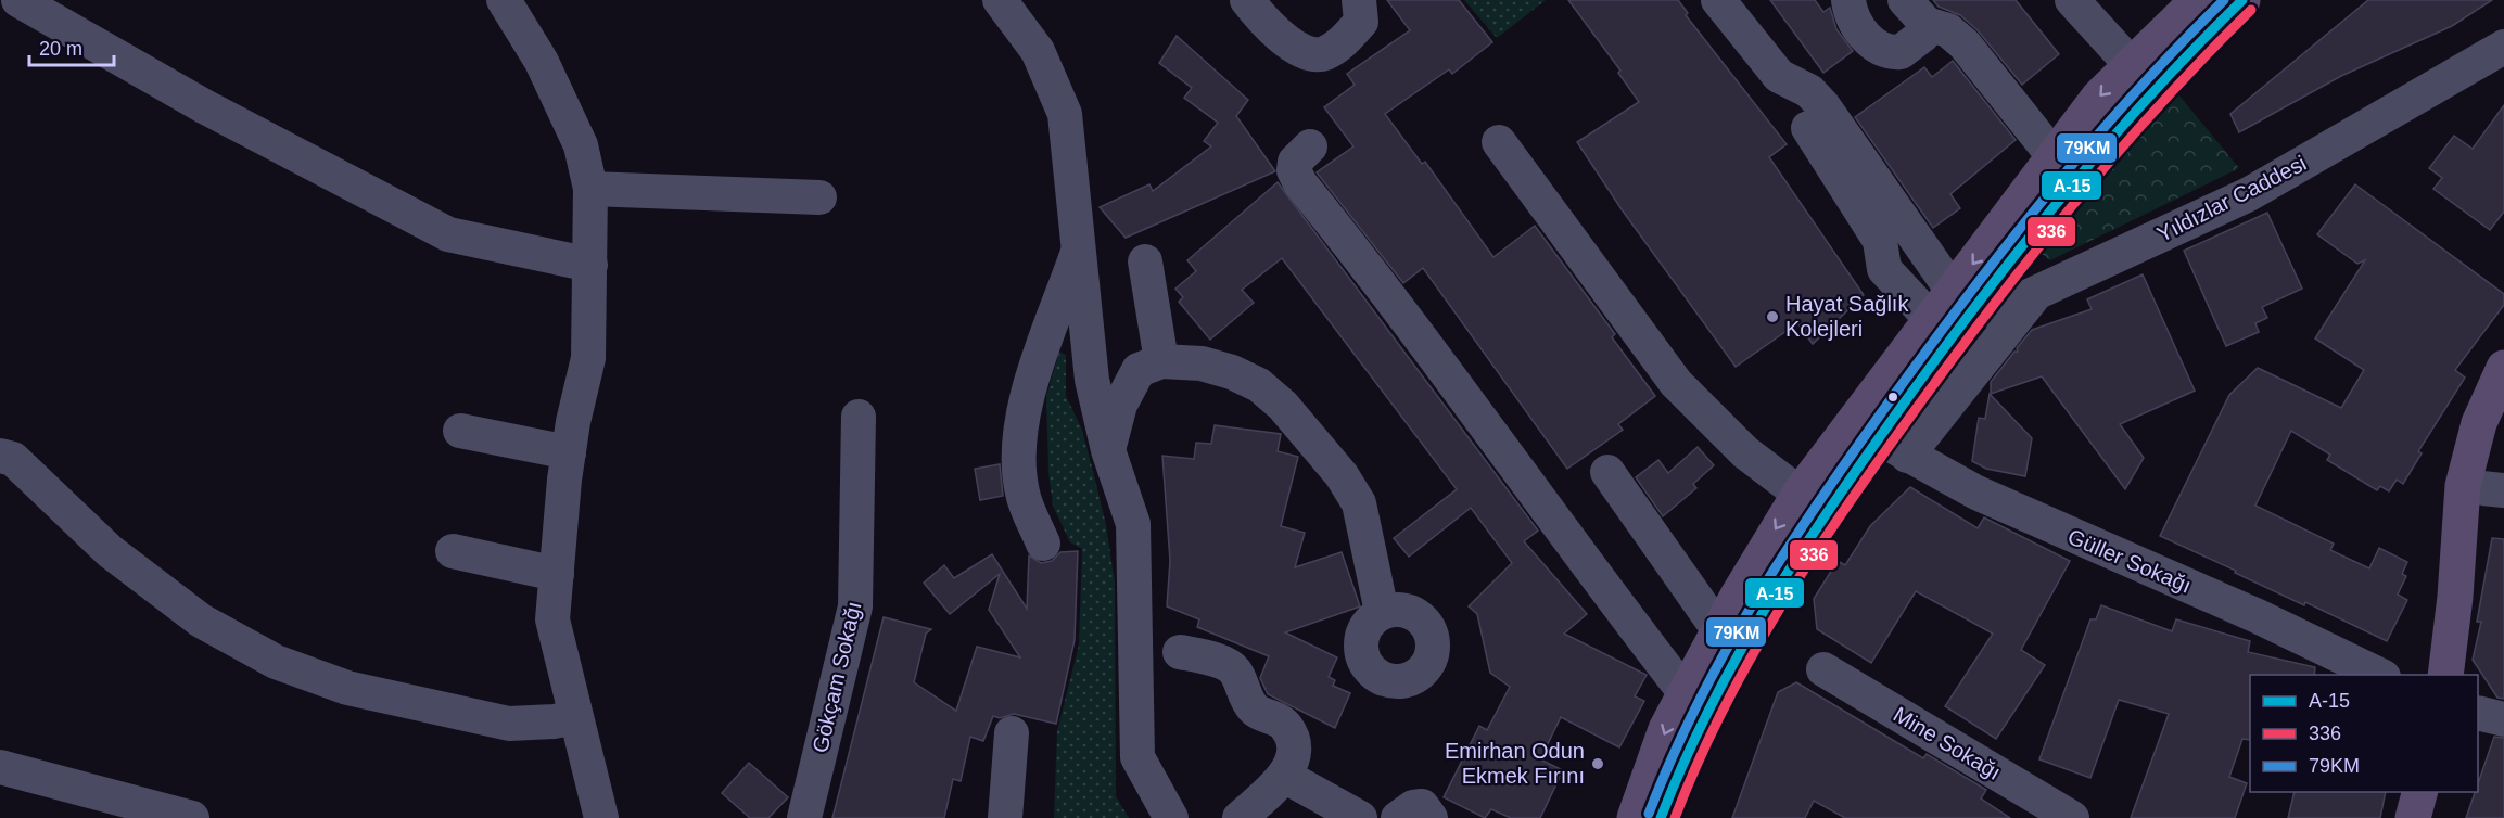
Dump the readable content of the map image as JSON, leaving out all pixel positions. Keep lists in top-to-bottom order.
{
  "streets": {
    "street": [
      "Yıldızlar Caddesi",
      "Güller Sokağı",
      "Gökçam Sokağı",
      "Mine Sokağı"
    ]
  },
  "places": ["Hayat Sağlık Kolejleri", "Emirhan Odun Ekmek Fırını"],
  "lines": ["transit line A-15", "transit line 79KM", "transit line 336"],
  "legend": ["A-15", "336", "79KM"],
  "scale_bar": "20 m"
}
